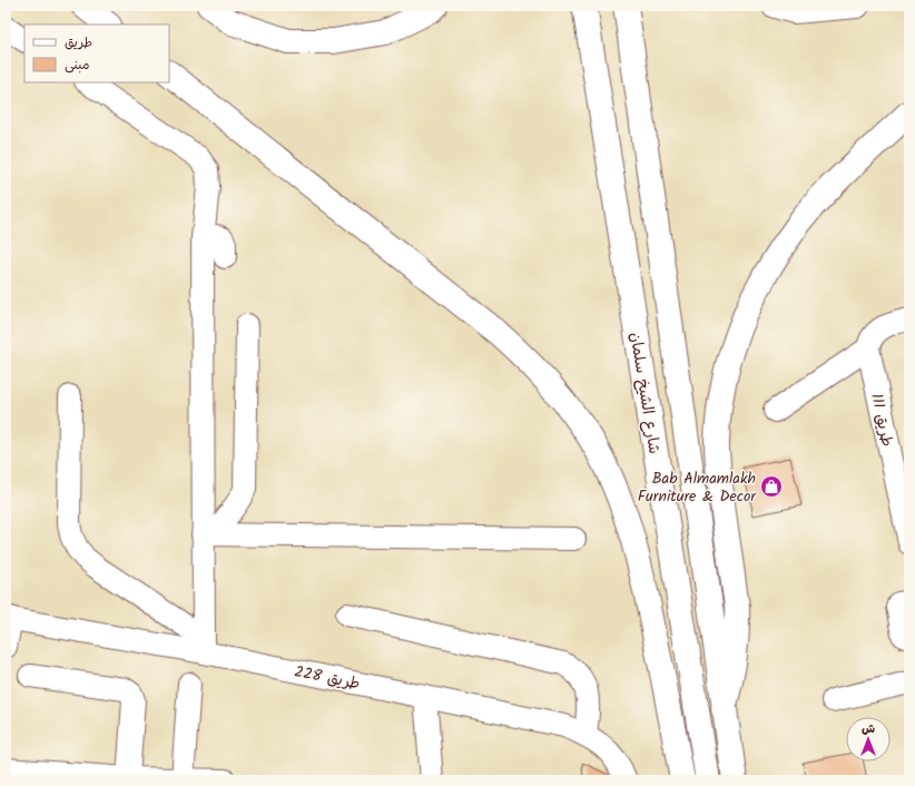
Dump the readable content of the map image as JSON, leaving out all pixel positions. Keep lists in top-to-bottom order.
{
  "streets": {
    "main road": ["شارع الشيخ سلمان"],
    "street": ["طريق 111", "طريق 228"]
  },
  "places": {
    "shop": ["Bab Almamlakh Furniture & Decor"]
  },
  "legend": ["طريق", "مبنى"],
  "north": "top"
}
